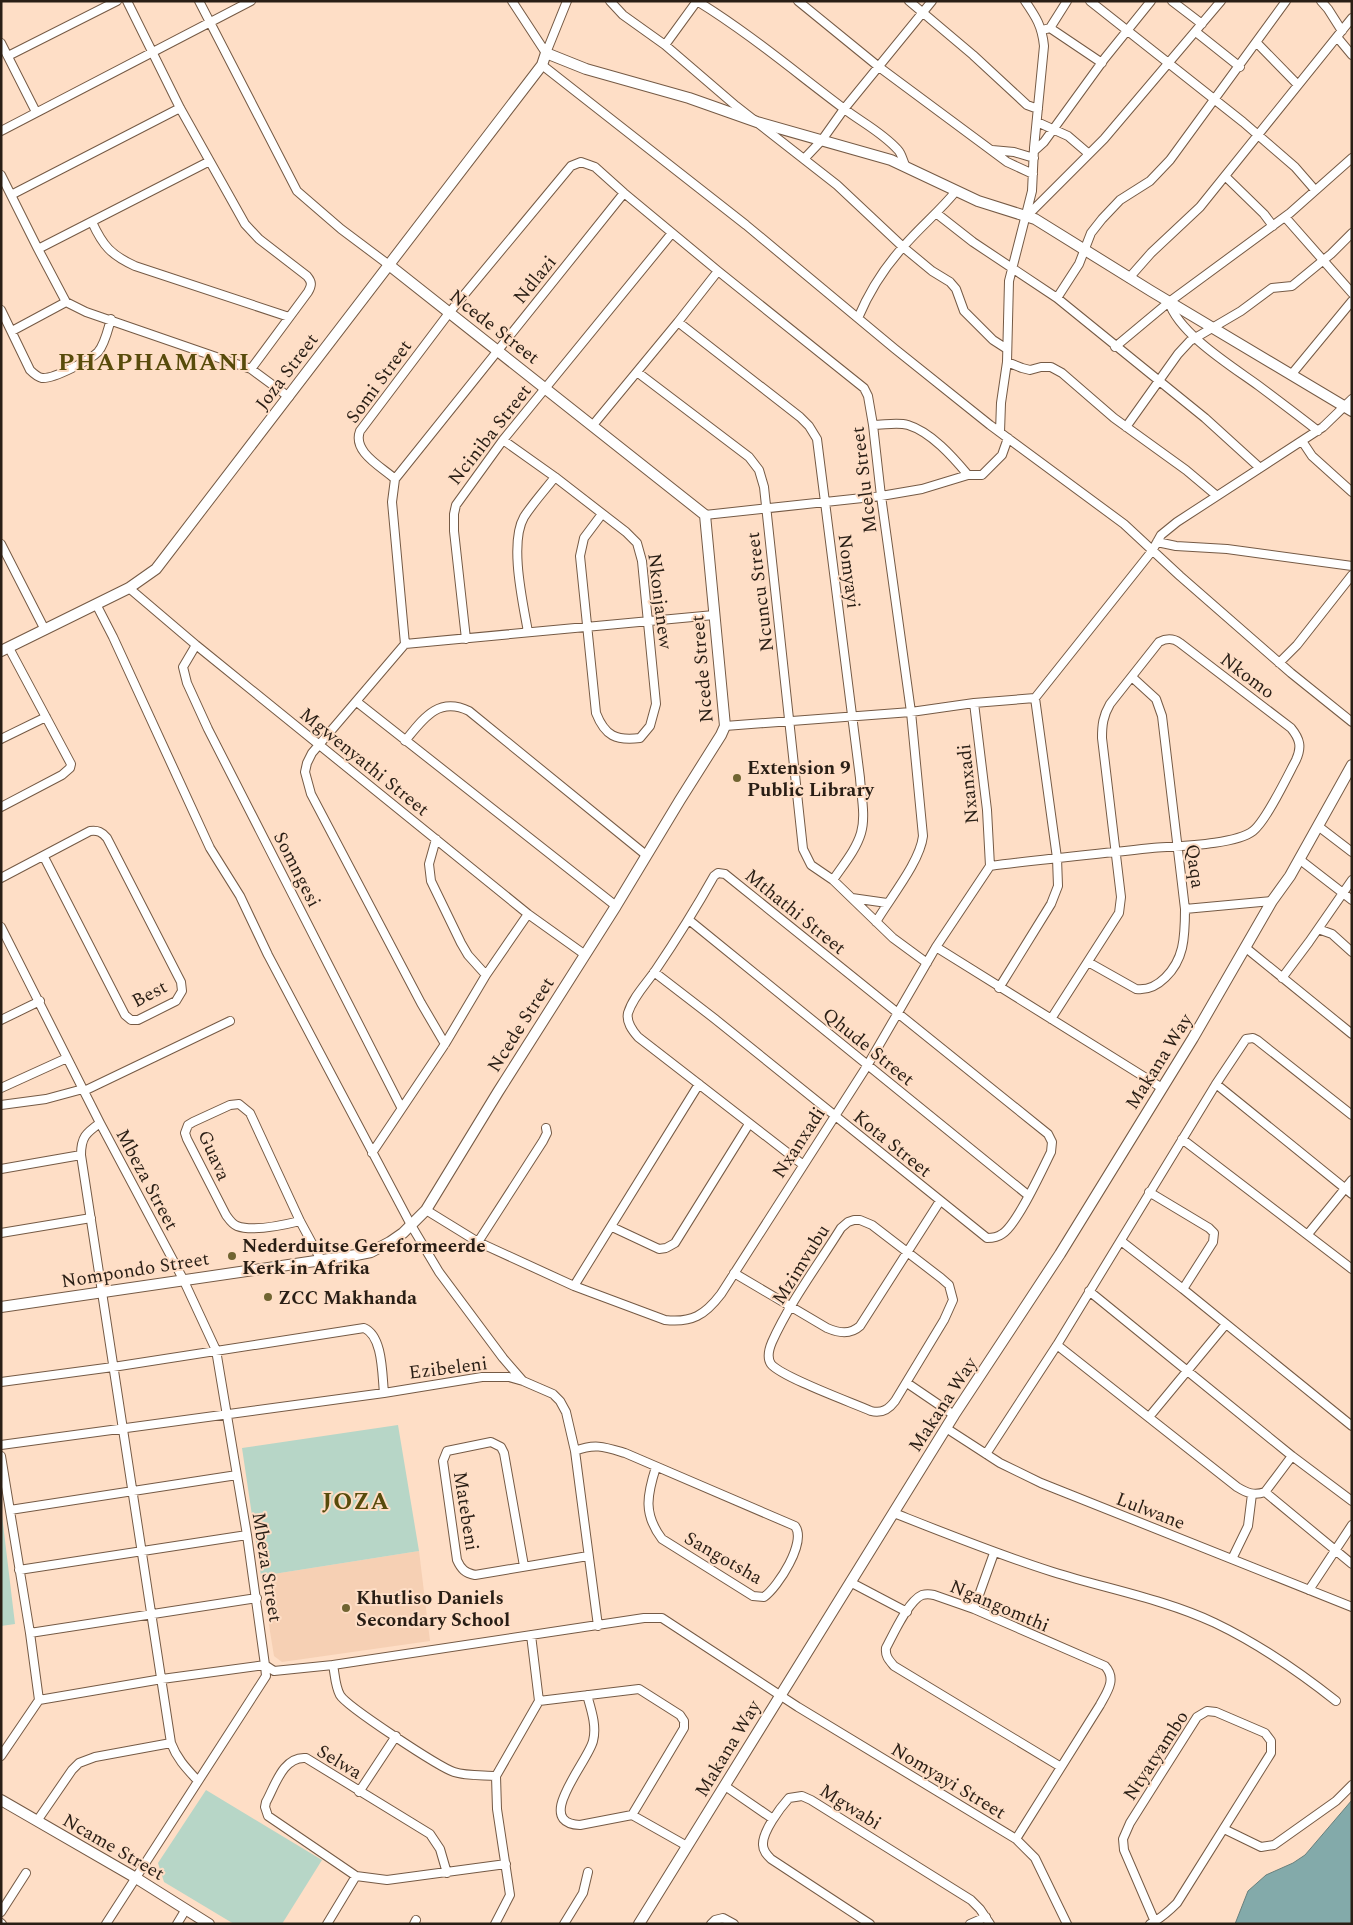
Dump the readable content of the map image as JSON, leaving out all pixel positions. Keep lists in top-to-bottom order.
{
  "streets": {
    "street": [
      "Ndlazi",
      "Ncede Street",
      "Joza Street",
      "Somi Street",
      "Nciniba Street",
      "Mcelu Street",
      "Nomyayi",
      "Ncuncu Street",
      "Nkonjanew",
      "Nkomo",
      "Mgwenyathi Street",
      "Nxanxadi",
      "Qaqa",
      "Somngesi",
      "Mthathi Street",
      "Best",
      "Qhude Street",
      "Makana Way",
      "Kota Street",
      "Guava",
      "Mbeza Street",
      "Mzimvubu",
      "Nompondo Street",
      "Ezibeleni",
      "Lulwane",
      "Matebeni",
      "Sangotsha",
      "Ngangomthi",
      "Ntyatyambo",
      "Selwa",
      "Nomyayi Street",
      "Mgwabi",
      "Ncame Street"
    ]
  },
  "crossings": [
    ["Ndlazi", "Ncede Street"],
    ["Ndlazi", "Somi Street"],
    ["Ndlazi", "Mcelu Street"],
    ["Ncede Street", "Joza Street"],
    ["Ncede Street", "Somi Street"],
    ["Ncede Street", "Nciniba Street"],
    ["Ncede Street", "Mgwenyathi Street"],
    ["Ncede Street", "Nxanxadi"],
    ["Ncede Street", "Nompondo Street"],
    ["Joza Street", "Mgwenyathi Street"],
    ["Somi Street", "Mcelu Street"],
    ["Nciniba Street", "Mcelu Street"],
    ["Nciniba Street", "Nkonjanew"],
    ["Nomyayi", "Ncuncu Street"],
    ["Nkomo", "Nxanxadi"],
    ["Nkomo", "Qaqa"],
    ["Mgwenyathi Street", "Somngesi"],
    ["Nxanxadi", "Mthathi Street"],
    ["Nxanxadi", "Qhude Street"],
    ["Nxanxadi", "Kota Street"],
    ["Mthathi Street", "Qhude Street"],
    ["Mthathi Street", "Kota Street"],
    ["Qhude Street", "Kota Street"],
    ["Makana Way", "Lulwane"],
    ["Makana Way", "Nomyayi Street"],
    ["Guava", "Nompondo Street"],
    ["Mbeza Street", "Nompondo Street"],
    ["Mbeza Street", "Ezibeleni"],
    ["Mbeza Street", "Nomyayi Street"],
    ["Ezibeleni", "Matebeni"],
    ["Ezibeleni", "Sangotsha"],
    ["Ezibeleni", "Nomyayi Street"],
    ["Ngangomthi", "Nomyayi Street"]
  ],
  "districts": ["PHAPHAMANI", "JOZA"],
  "places": [
    "Extension 9 Public Library",
    "Nederduitse Gereformeerde Kerk in Afrika",
    "ZCC Makhanda",
    "Khutliso Daniels Secondary School"
  ]
}
